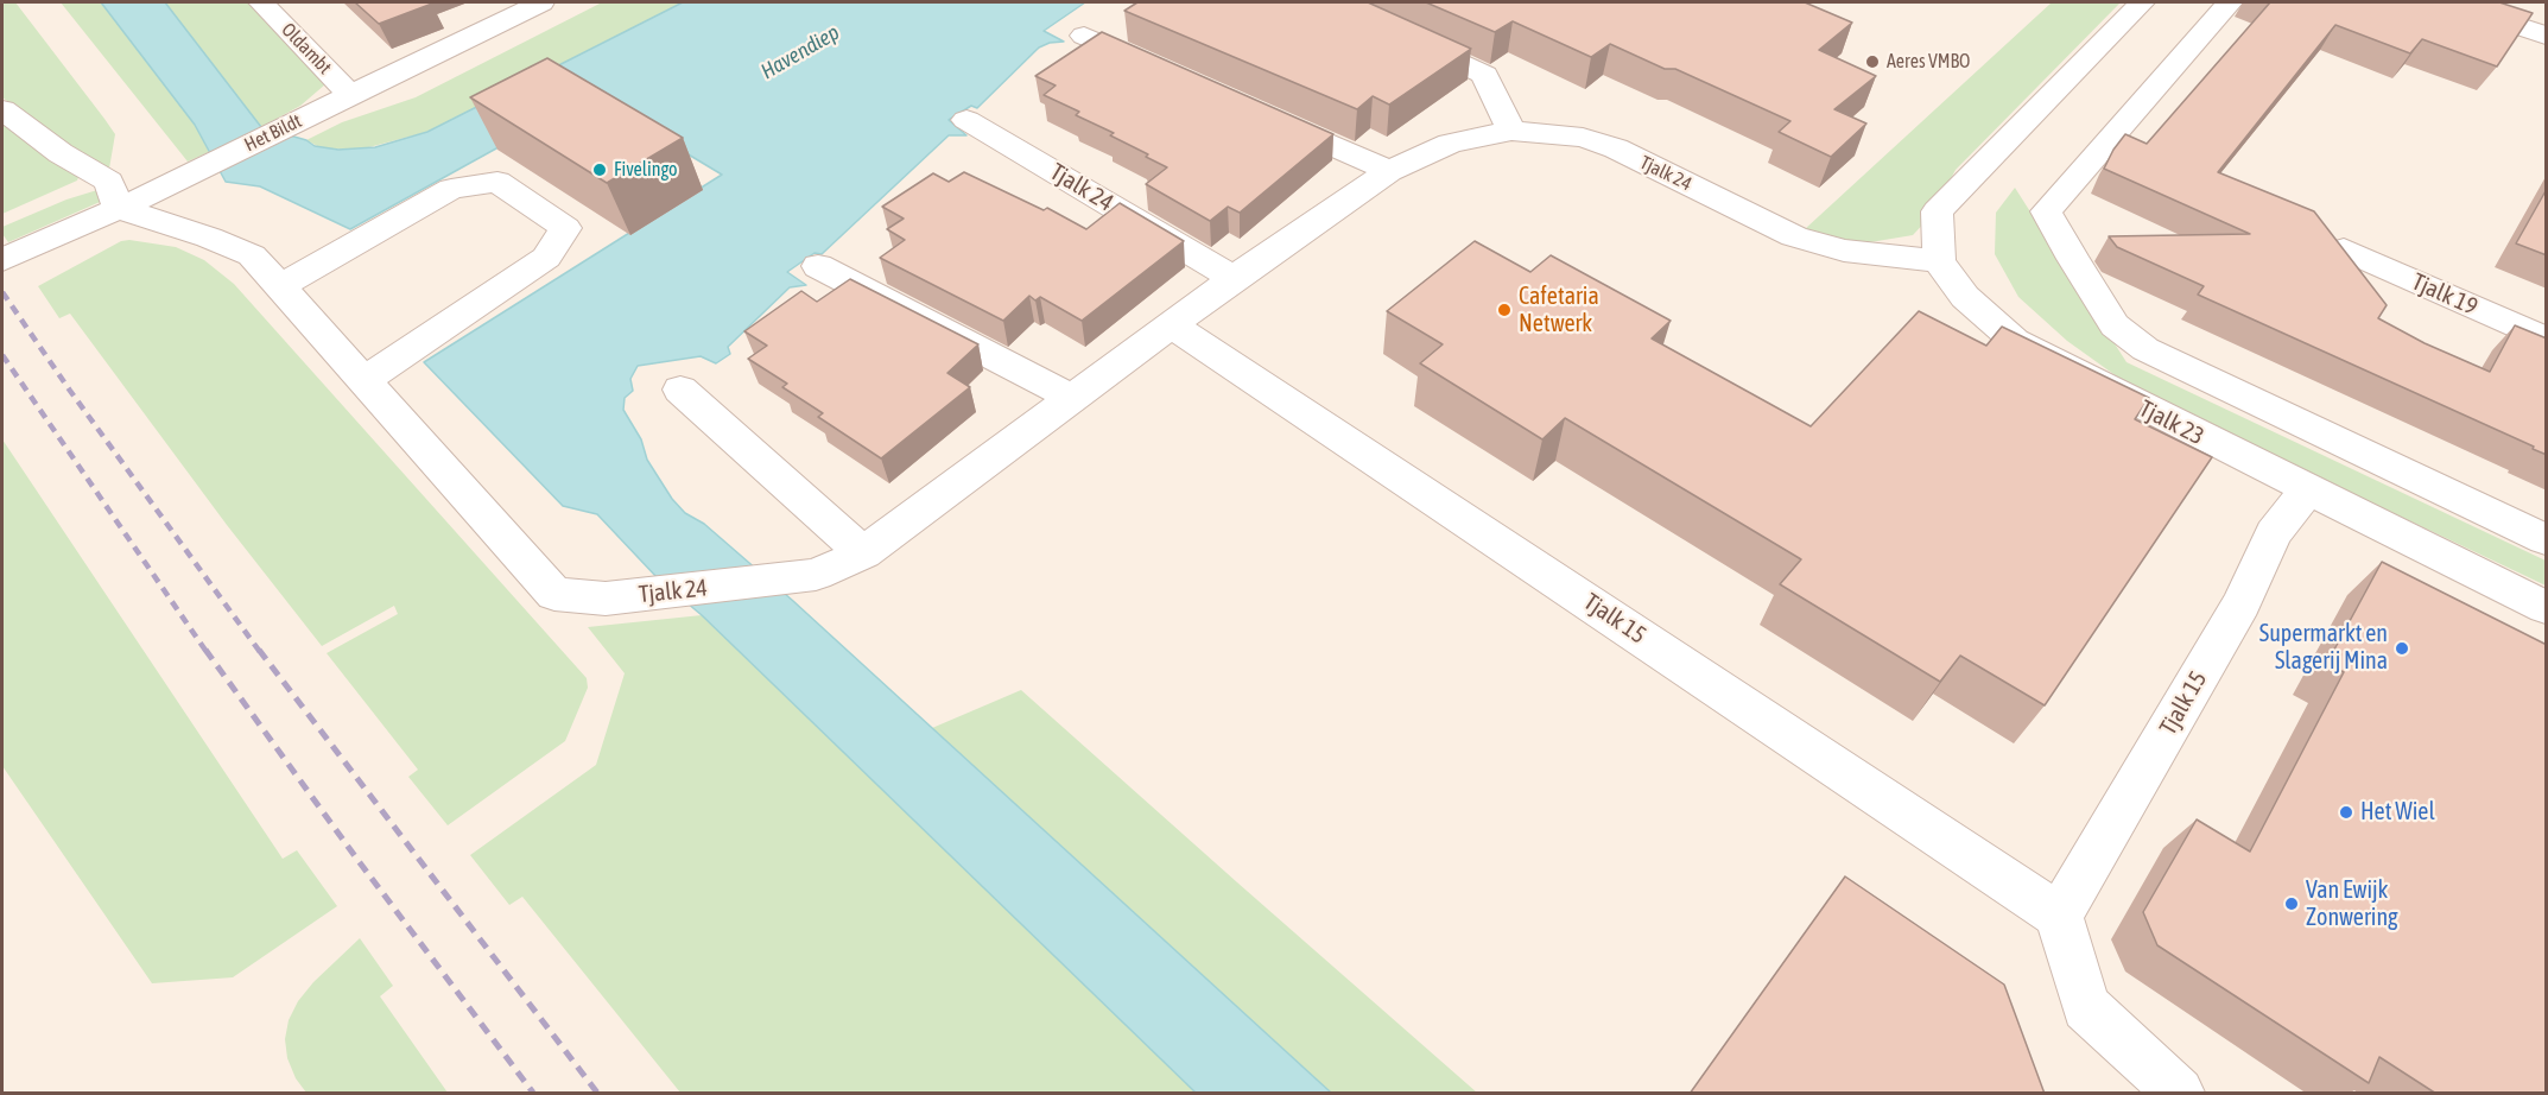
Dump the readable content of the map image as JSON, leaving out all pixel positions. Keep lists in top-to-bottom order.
{
  "streets": {
    "street": [
      "Oldambt",
      "Het Bildt",
      "Tjalk 24",
      "Tjalk 19",
      "Tjalk 23",
      "Tjalk 15"
    ]
  },
  "crossings": [
    ["Oldambt", "Het Bildt"],
    ["Tjalk 24", "Tjalk 23"],
    ["Tjalk 24", "Tjalk 15"],
    ["Tjalk 23", "Tjalk 15"]
  ],
  "water": ["Havendiep"],
  "places": [
    "Aeres VMBO",
    "Fivelingo",
    "Cafetaria Netwerk",
    "Supermarkt en Slagerij Mina",
    "Het Wiel",
    "Van Ewijk Zonwering"
  ]
}
